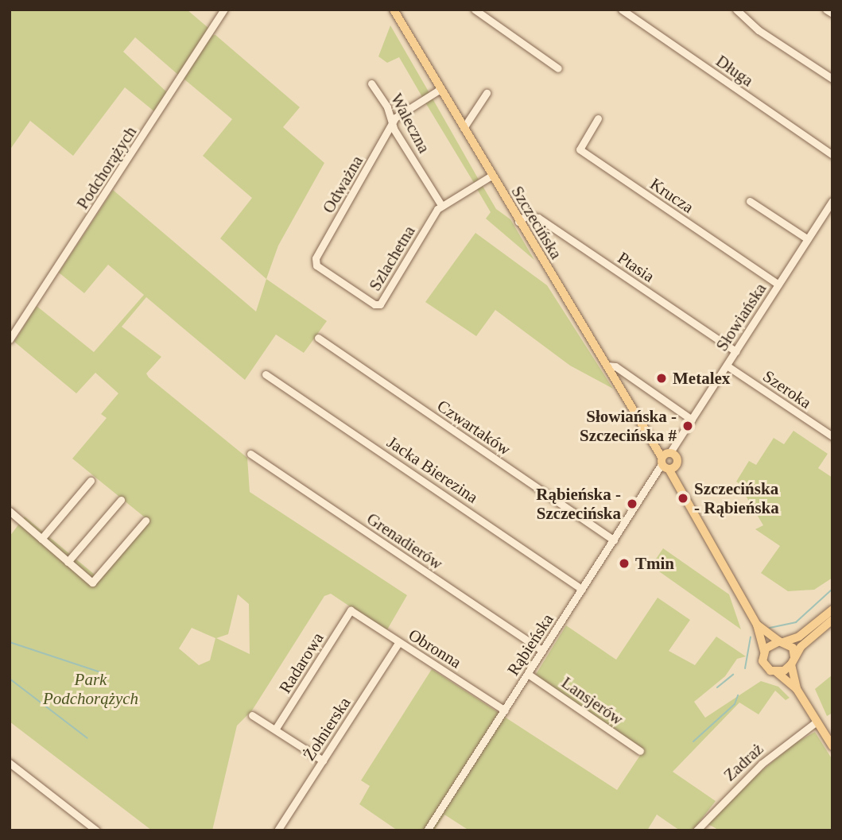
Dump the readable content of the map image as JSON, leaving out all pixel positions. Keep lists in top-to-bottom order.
{
  "streets": {
    "main road": ["Szczecińska"],
    "street": [
      "Długa",
      "Waleczna",
      "Podchorążych",
      "Odważna",
      "Krucza",
      "Szlachetna",
      "Ptasia",
      "Słowiańska",
      "Szeroka",
      "Czwartaków",
      "Jacka Bierezina",
      "Grenadierów",
      "Rąbieńska",
      "Obronna",
      "Radarowa",
      "Lansjerów",
      "Żołnierska",
      "Zadraż"
    ]
  },
  "crossings": [
    ["Waleczna", "Odważna"],
    ["Waleczna", "Szlachetna"],
    ["Odważna", "Szlachetna"],
    ["Krucza", "Słowiańska"],
    ["Szczecińska", "Szlachetna"],
    ["Szczecińska", "Ptasia"],
    ["Szczecińska", "Słowiańska"],
    ["Szczecińska", "Rąbieńska"],
    ["Ptasia", "Słowiańska"],
    ["Słowiańska", "Szeroka"],
    ["Słowiańska", "Rąbieńska"],
    ["Czwartaków", "Rąbieńska"],
    ["Jacka Bierezina", "Rąbieńska"],
    ["Grenadierów", "Rąbieńska"],
    ["Rąbieńska", "Obronna"],
    ["Rąbieńska", "Lansjerów"],
    ["Obronna", "Radarowa"],
    ["Obronna", "Żołnierska"]
  ],
  "parks": ["Park Podchorążych"],
  "places": [
    "Metalex",
    "Słowiańska - Szczecińska #",
    "Szczecińska - Rąbieńska",
    "Rąbieńska - Szczecińska",
    "Tmin"
  ]
}
